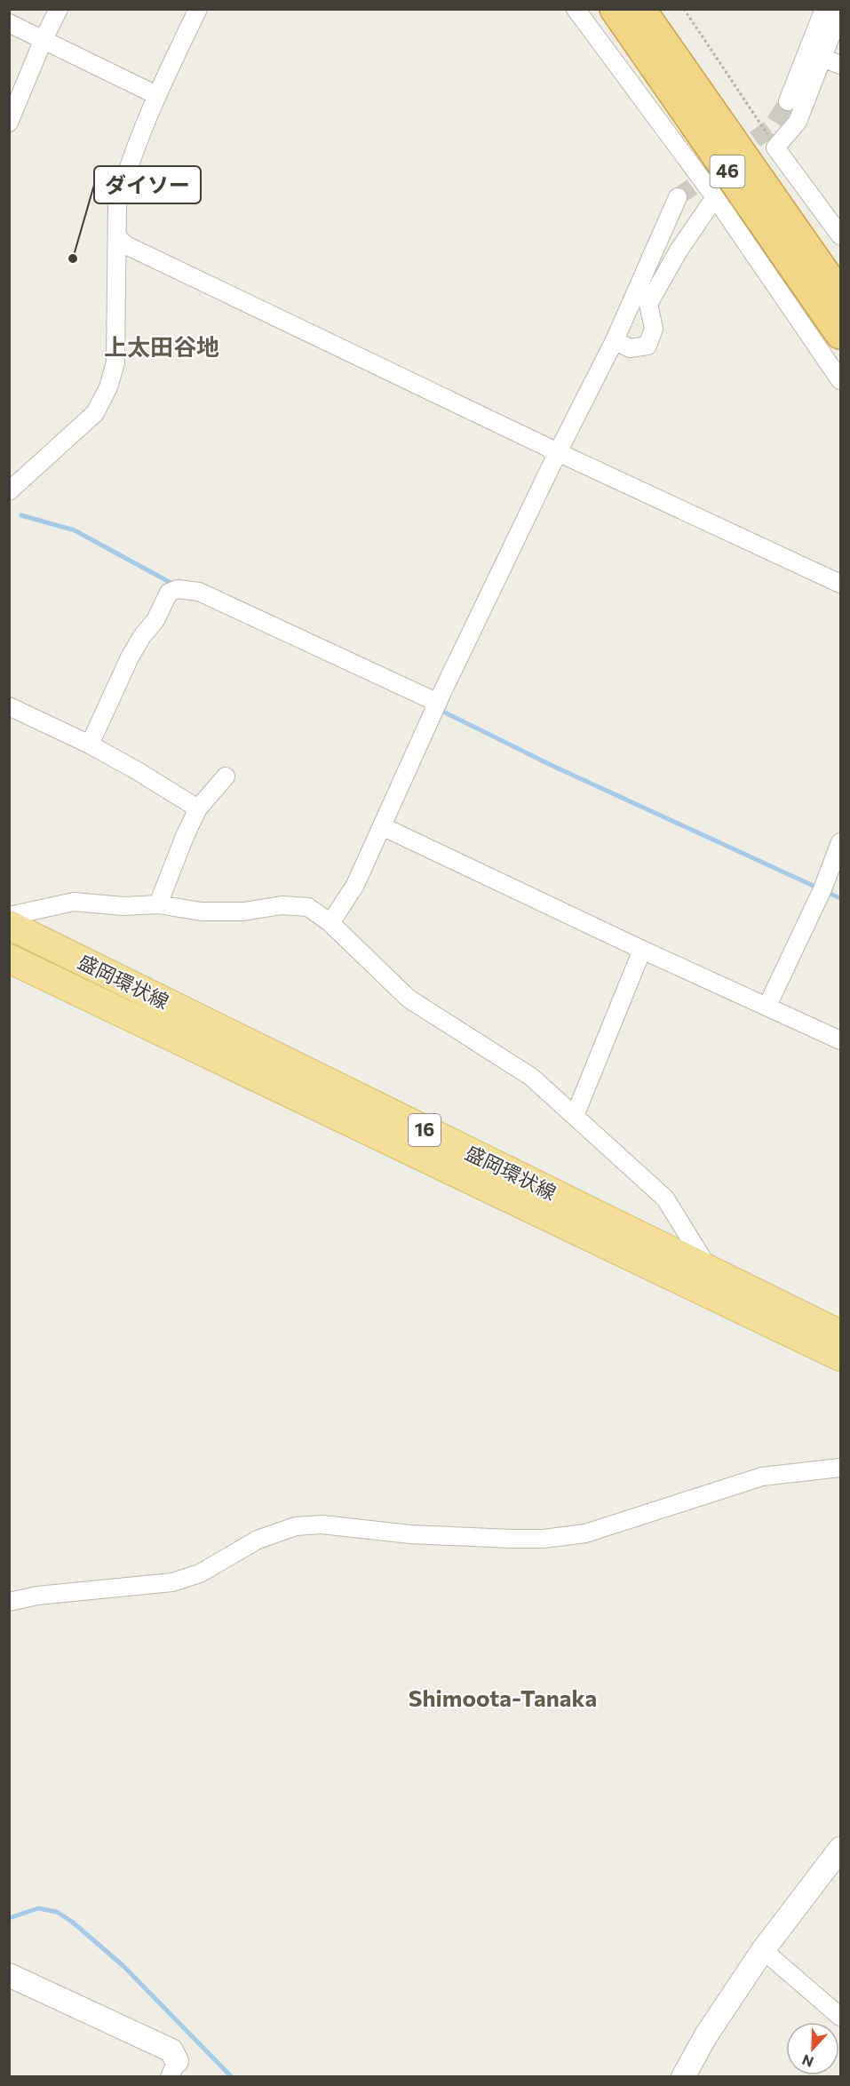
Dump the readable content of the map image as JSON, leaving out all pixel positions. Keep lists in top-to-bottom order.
{
  "streets": {
    "highway": ["46"],
    "main road": ["盛岡環状線", "16"]
  },
  "districts": ["上太田谷地", "Shimoota-Tanaka"],
  "places": ["ダイソー"],
  "north": "bottom"
}
